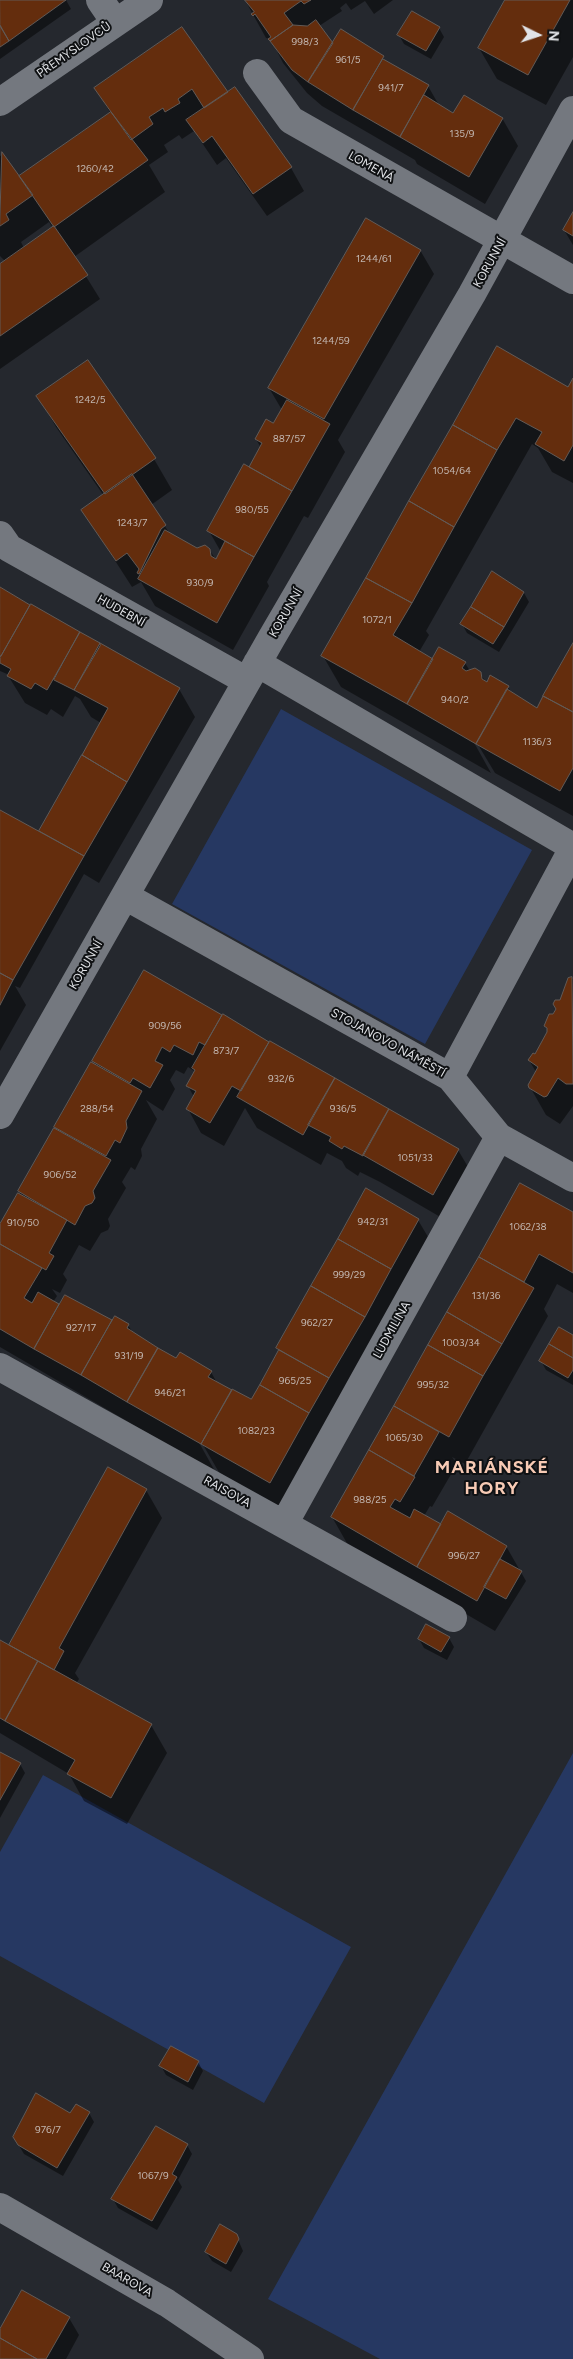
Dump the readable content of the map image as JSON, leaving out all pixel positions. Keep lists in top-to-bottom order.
{
  "streets": {
    "street": [
      "PŘEMYSLOVCŮ",
      "LOMENÁ",
      "KORUNNÍ",
      "HUDEBNÍ",
      "STOJANOVO NÁMĚSTÍ",
      "LUDMILINA",
      "RAISOVA",
      "BAAROVA"
    ]
  },
  "crossings": [
    ["LOMENÁ", "KORUNNÍ"],
    ["KORUNNÍ", "HUDEBNÍ"],
    ["KORUNNÍ", "STOJANOVO NÁMĚSTÍ"],
    ["HUDEBNÍ", "STOJANOVO NÁMĚSTÍ"],
    ["LUDMILINA", "RAISOVA"]
  ],
  "districts": ["MARIÁNSKÉ HORY"],
  "house_numbers": [
    "998/3",
    "961/5",
    "941/7",
    "135/9",
    "1260/42",
    "1244/61",
    "1244/59",
    "1242/5",
    "887/57",
    "1054/64",
    "980/55",
    "1243/7",
    "930/9",
    "1072/1",
    "940/2",
    "1136/3",
    "909/56",
    "873/7",
    "932/6",
    "288/54",
    "936/5",
    "1051/33",
    "906/52",
    "942/31",
    "910/50",
    "1062/38",
    "999/29",
    "131/36",
    "962/27",
    "927/17",
    "1003/34",
    "931/19",
    "965/25",
    "995/32",
    "946/21",
    "1082/23",
    "1065/30",
    "988/25",
    "996/27",
    "976/7",
    "1067/9"
  ],
  "north": "right"
}
